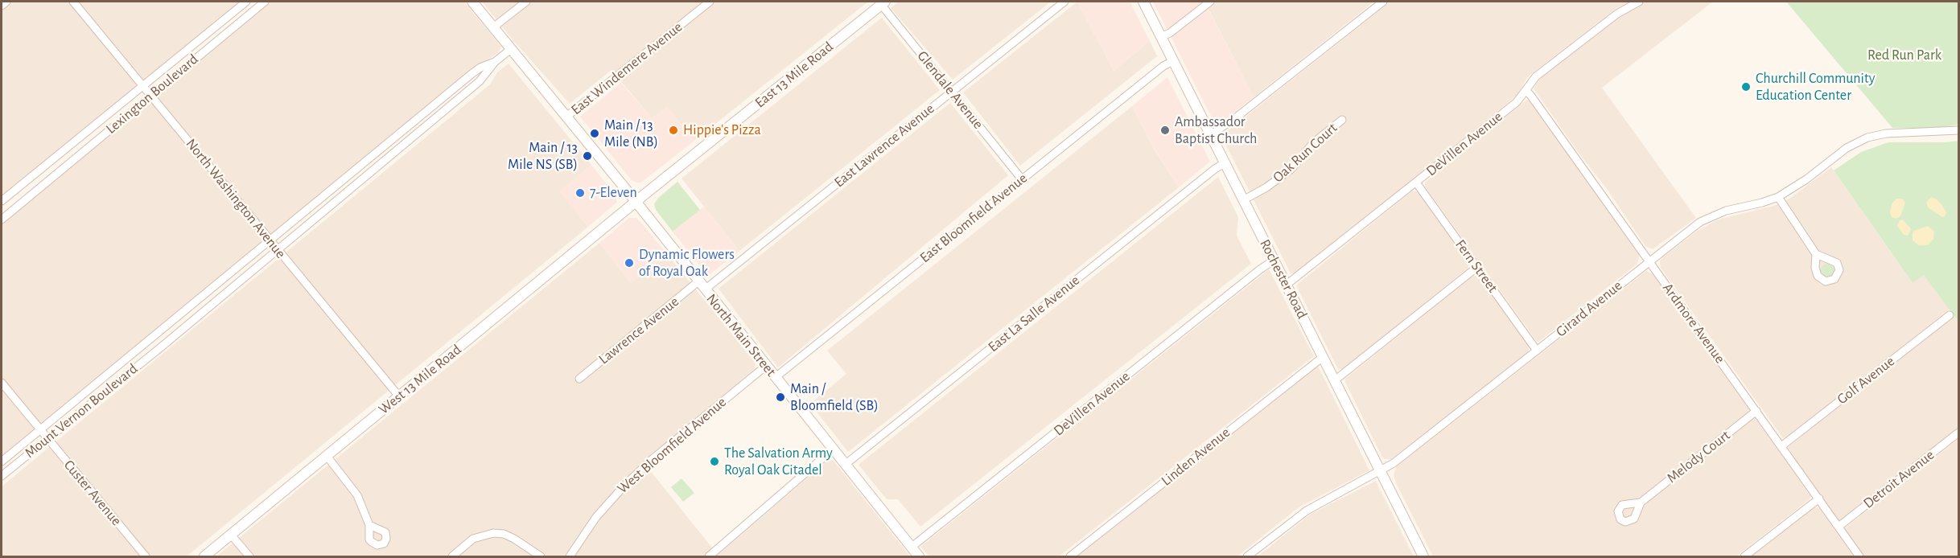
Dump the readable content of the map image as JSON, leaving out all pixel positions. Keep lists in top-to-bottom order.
{
  "streets": {
    "main road": [
      "East 13 Mile Road",
      "Rochester Road",
      "North Main Street",
      "West 13 Mile Road"
    ],
    "street": [
      "East Windemere Avenue",
      "Glendale Avenue",
      "Lexington Boulevard",
      "DeVillen Avenue",
      "East Lawrence Avenue",
      "Oak Run Court",
      "North Washington Avenue",
      "East Bloomfield Avenue",
      "Fern Street",
      "Girard Avenue",
      "East La Salle Avenue",
      "Ardmore Avenue",
      "Lawrence Avenue",
      "Golf Avenue",
      "Mount Vernon Boulevard",
      "West Bloomfield Avenue",
      "Linden Avenue",
      "Melody Court",
      "Detroit Avenue",
      "Custer Avenue"
    ]
  },
  "crossings": [
    ["East Windemere Avenue", "North Main Street"],
    ["East 13 Mile Road", "Glendale Avenue"],
    ["East 13 Mile Road", "North Main Street"],
    ["East 13 Mile Road", "West 13 Mile Road"],
    ["Glendale Avenue", "East Lawrence Avenue"],
    ["Glendale Avenue", "East Bloomfield Avenue"],
    ["Lexington Boulevard", "North Washington Avenue"],
    ["DeVillen Avenue", "Fern Street"],
    ["DeVillen Avenue", "Rochester Road"],
    ["DeVillen Avenue", "Ardmore Avenue"],
    ["DeVillen Avenue", "North Main Street"],
    ["East Lawrence Avenue", "Lawrence Avenue"],
    ["East Lawrence Avenue", "North Main Street"],
    ["Oak Run Court", "Rochester Road"],
    ["North Washington Avenue", "West 13 Mile Road"],
    ["North Washington Avenue", "Mount Vernon Boulevard"],
    ["East Bloomfield Avenue", "Rochester Road"],
    ["East Bloomfield Avenue", "North Main Street"],
    ["Fern Street", "Girard Avenue"],
    ["Rochester Road", "Girard Avenue"],
    ["Rochester Road", "East La Salle Avenue"],
    ["Rochester Road", "Linden Avenue"],
    ["Girard Avenue", "Ardmore Avenue"],
    ["East La Salle Avenue", "North Main Street"],
    ["Ardmore Avenue", "Golf Avenue"],
    ["Ardmore Avenue", "Melody Court"],
    ["Ardmore Avenue", "Detroit Avenue"],
    ["Lawrence Avenue", "North Main Street"],
    ["North Main Street", "West 13 Mile Road"],
    ["North Main Street", "Mount Vernon Boulevard"],
    ["North Main Street", "West Bloomfield Avenue"],
    ["Mount Vernon Boulevard", "Custer Avenue"]
  ],
  "parks": ["Red Run Park"],
  "places": [
    "Churchill Community Education Center",
    "Hippie's Pizza",
    "Ambassador Baptist Church",
    "Main / 13 Mile (NB)",
    "Main / 13 Mile NS (SB)",
    "7-Eleven",
    "Dynamic Flowers of Royal Oak",
    "Main / Bloomfield (SB)",
    "The Salvation Army Royal Oak Citadel"
  ]
}
